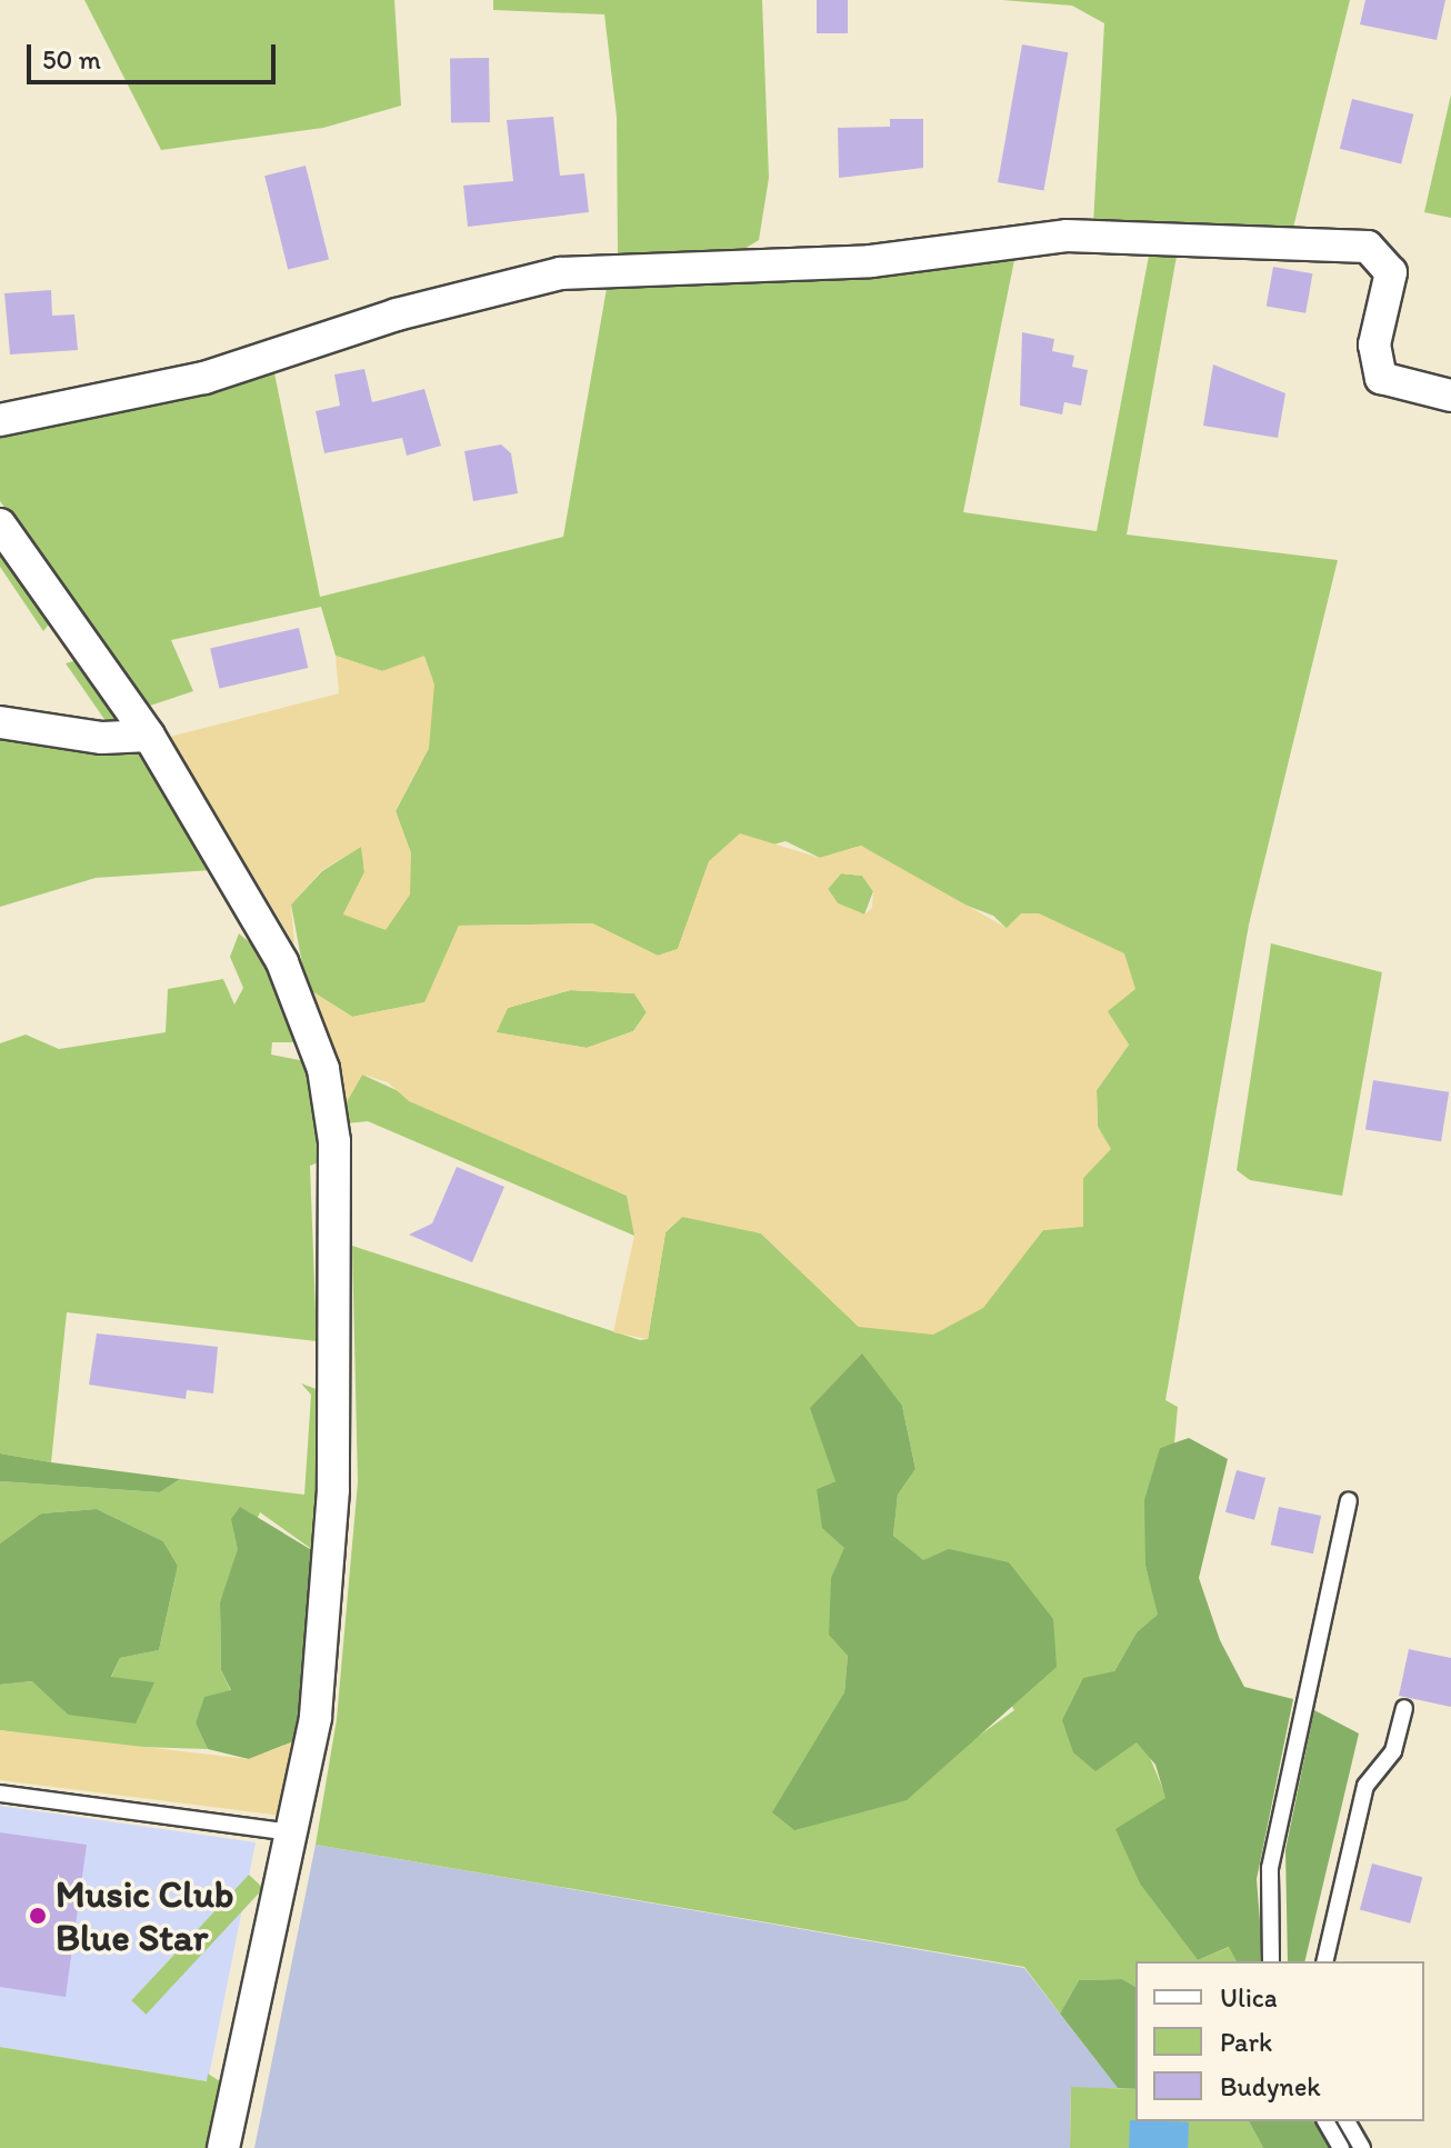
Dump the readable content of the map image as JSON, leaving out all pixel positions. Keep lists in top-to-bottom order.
{
  "places": ["Music Club Blue Star"],
  "legend": ["Ulica", "Park", "Budynek"],
  "scale_bar": "50 m"
}
